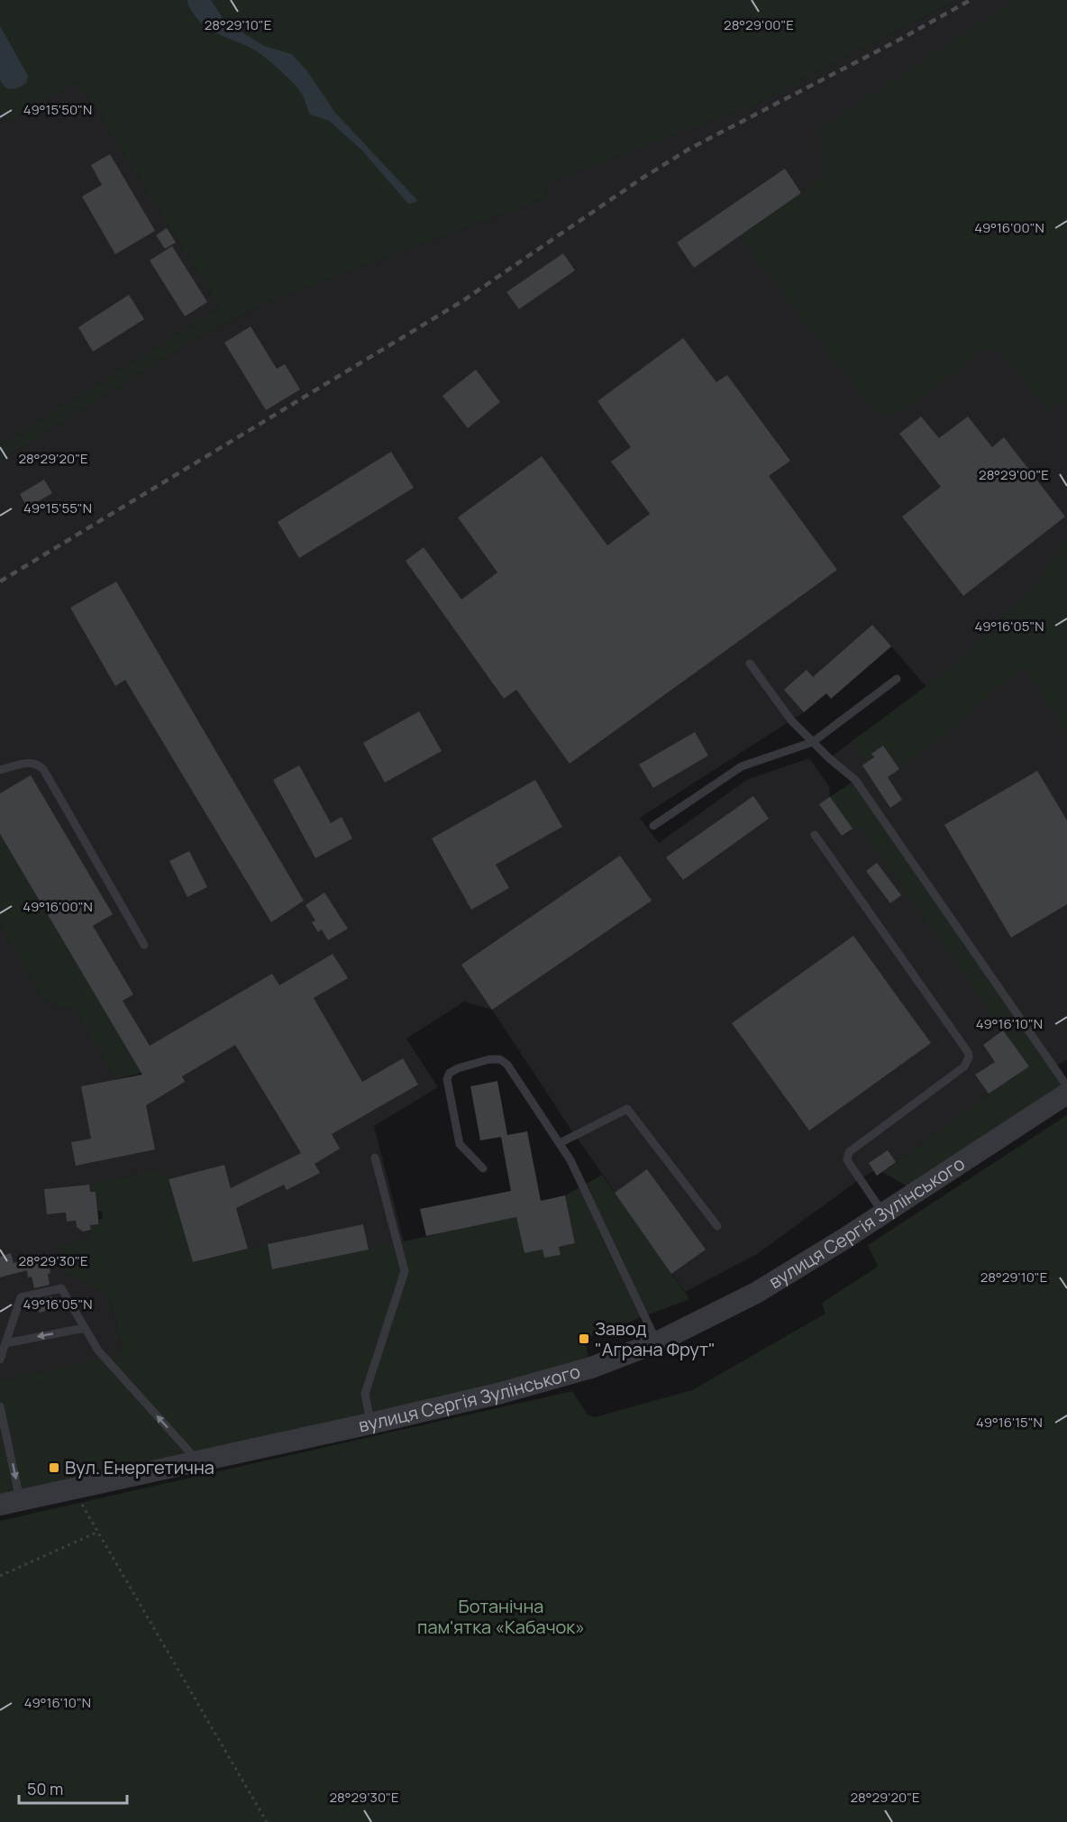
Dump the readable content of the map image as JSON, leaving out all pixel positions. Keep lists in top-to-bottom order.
{
  "streets": {
    "street": ["вулиця Сергія Зулінського"]
  },
  "parks": ["Ботанічна пам'ятка «Кабачок»"],
  "places": {
    "transit": ["Завод \"Аграна Фрут\"", "Вул. Енергетична"]
  },
  "scale_bar": "50 m",
  "coordinates": [
    "28°29'10\"E",
    "28°29'00\"E",
    "49°15'50\"N",
    "49°16'00\"N",
    "28°29'20\"E",
    "49°15'55\"N",
    "49°16'05\"N",
    "49°16'10\"N",
    "28°29'30\"E",
    "49°16'15\"N"
  ]
}
